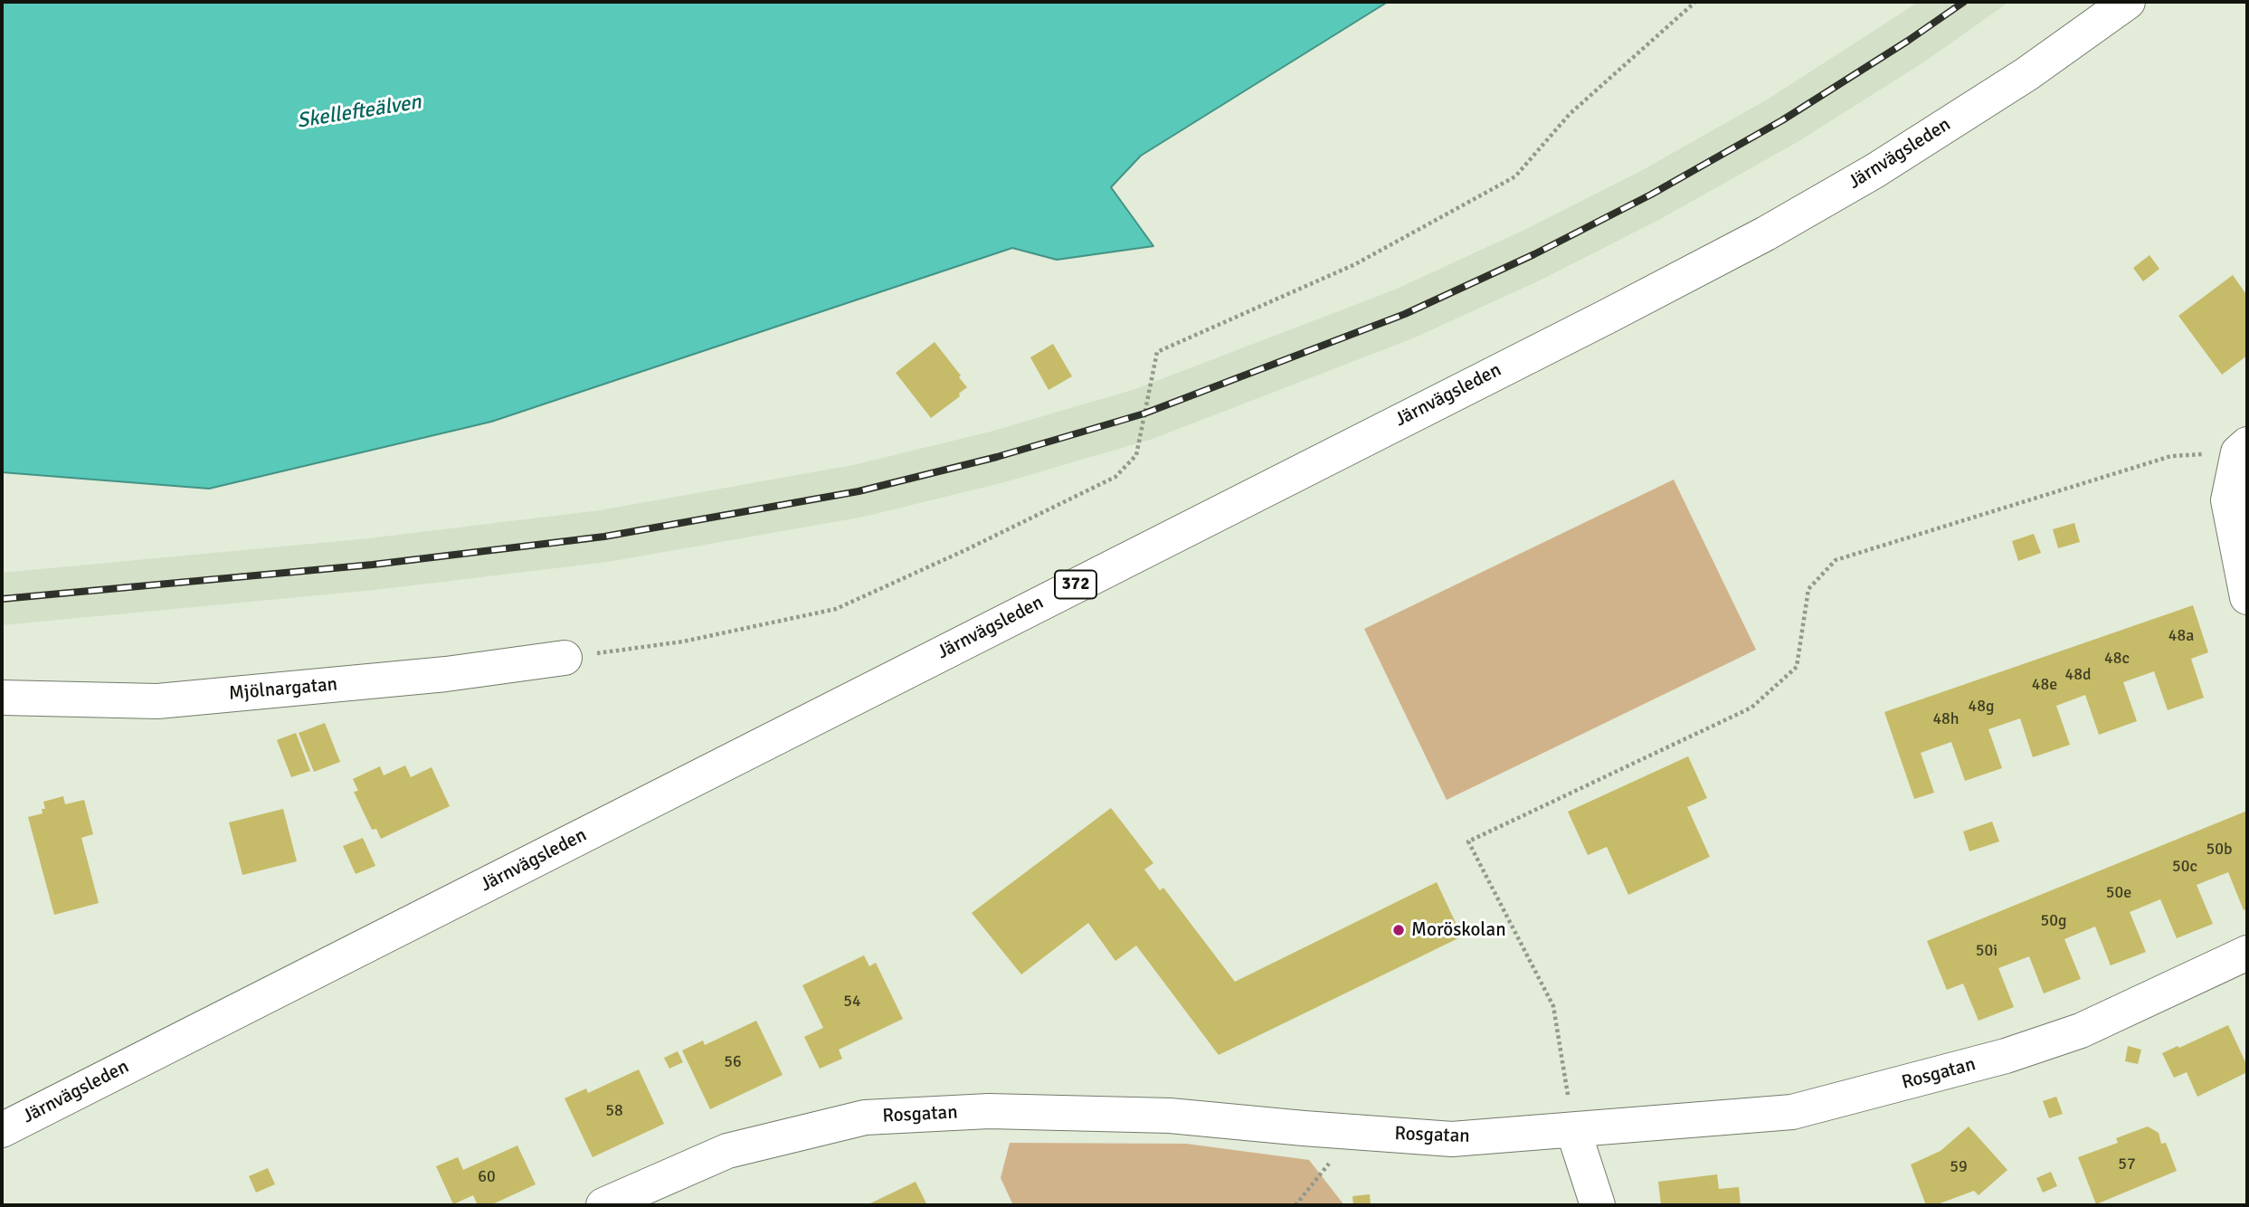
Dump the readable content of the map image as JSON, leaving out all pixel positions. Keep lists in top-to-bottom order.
{
  "streets": {
    "street": [
      "Järnvägsleden",
      "372",
      "Mjölnargatan",
      "Rosgatan"
    ]
  },
  "water": ["Skellefteälven"],
  "places": ["Moröskolan"],
  "house_numbers": [
    "48a",
    "48c",
    "48d",
    "48e",
    "48g",
    "48h",
    "50b",
    "50c",
    "50e",
    "50g",
    "50i",
    "54",
    "56",
    "58",
    "57",
    "59",
    "60"
  ]
}
